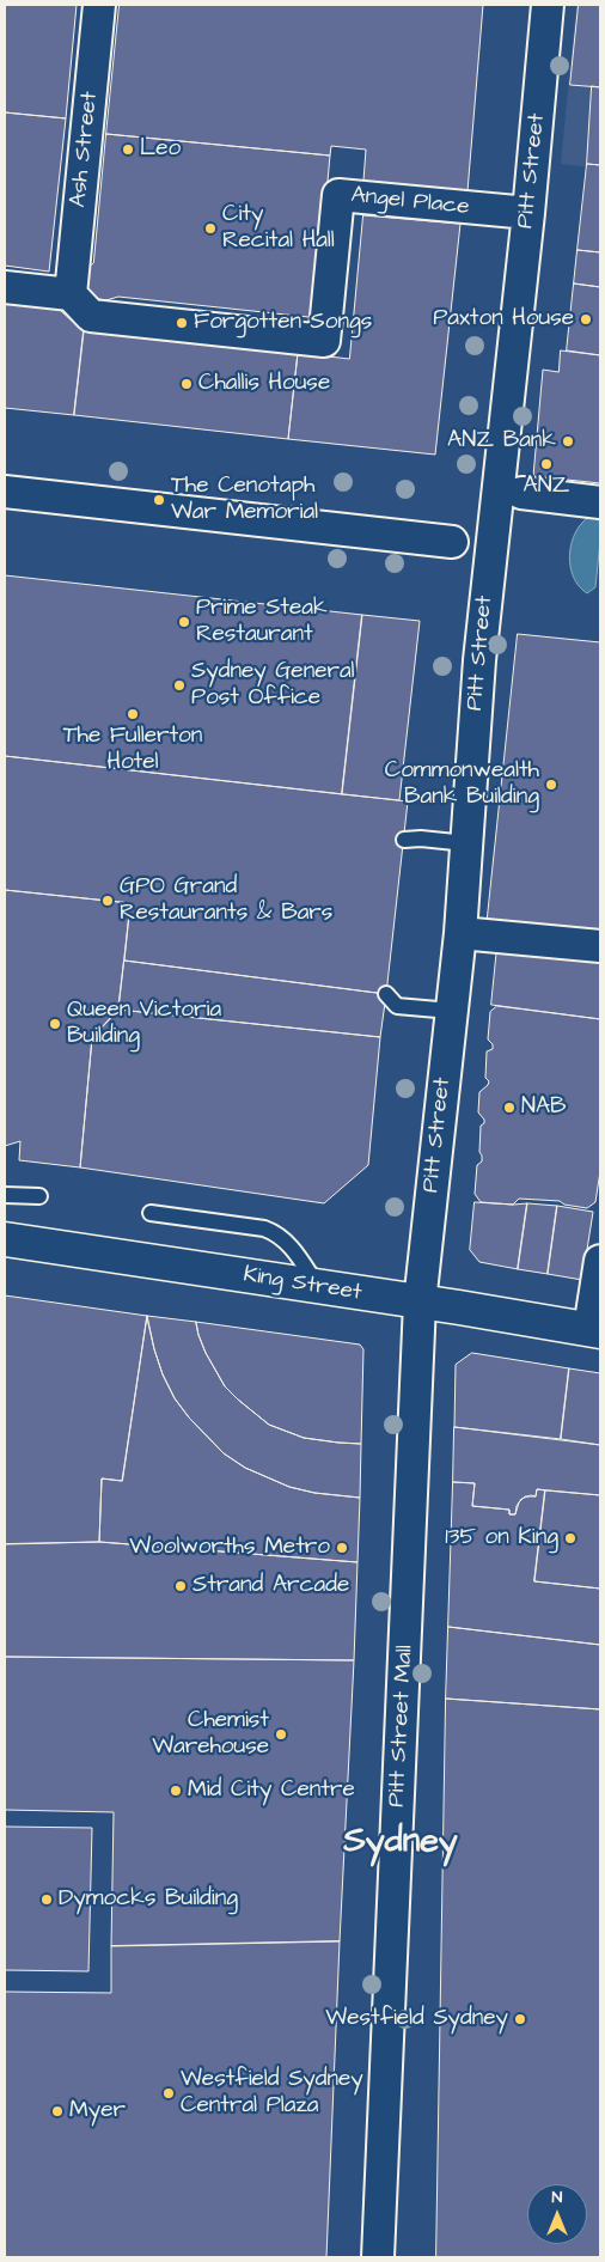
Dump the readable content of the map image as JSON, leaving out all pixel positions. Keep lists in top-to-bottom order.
{
  "streets": {
    "main road": ["King Street"],
    "street": [
      "Ash Street",
      "Pitt Street",
      "Angel Place",
      "Pitt Street Mall"
    ]
  },
  "crossings": [
    ["Ash Street", "Angel Place"],
    ["Pitt Street", "Angel Place"],
    ["Pitt Street", "King Street"],
    ["Pitt Street", "Pitt Street Mall"],
    ["King Street", "Pitt Street Mall"]
  ],
  "districts": ["Sydney"],
  "places": [
    "Leo",
    "City Recital Hall",
    "Paxton House",
    "Forgotten Songs",
    "Challis House",
    "ANZ Bank",
    "ANZ",
    "The Cenotaph War Memorial",
    "Prime Steak Restaurant",
    "Sydney General Post Office",
    "The Fullerton Hotel",
    "Commonwealth Bank Building",
    "GPO Grand Restaurants & Bars",
    "Queen Victoria Building",
    "NAB",
    "135 on King",
    "Woolworths Metro",
    "Strand Arcade",
    "Chemist Warehouse",
    "Mid City Centre",
    "Dymocks Building",
    "Westfield Sydney",
    "Westfield Sydney Central Plaza",
    "Myer"
  ],
  "north": "top"
}
